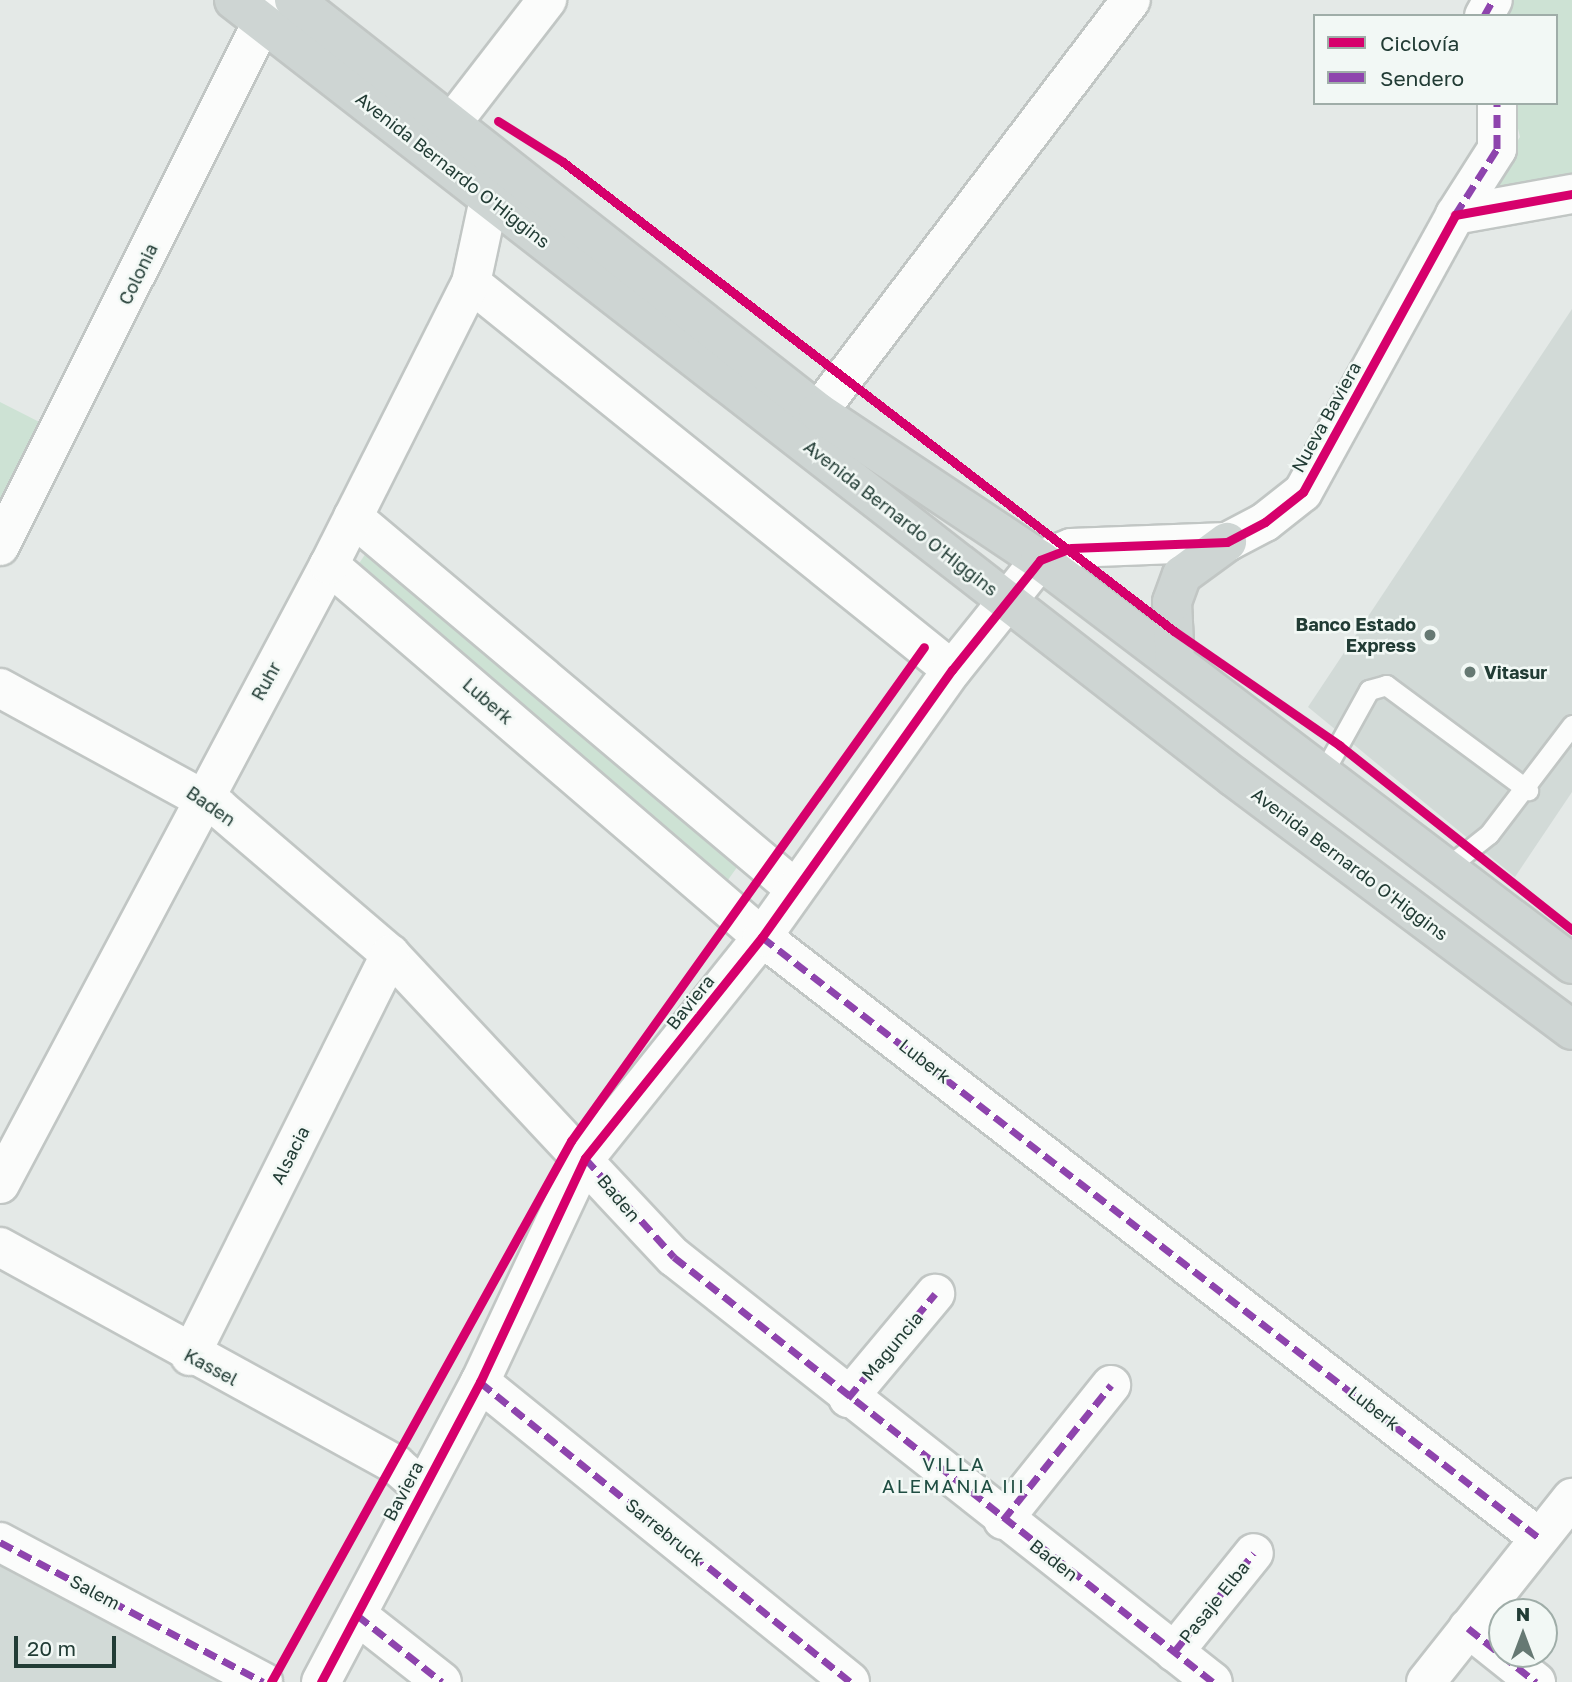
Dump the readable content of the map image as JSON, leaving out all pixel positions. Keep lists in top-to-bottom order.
{
  "streets": {
    "main road": ["Avenida Bernardo O'Higgins"],
    "street": [
      "Colonia",
      "Nueva Baviera",
      "Ruhr",
      "Luberk",
      "Baden",
      "Baviera",
      "Alsacia",
      "Maguncia",
      "Kassel",
      "Sarrebruck",
      "Salem",
      "Pasaje Elba"
    ]
  },
  "crossings": [
    ["Avenida Bernardo O'Higgins", "Colonia"],
    ["Avenida Bernardo O'Higgins", "Ruhr"],
    ["Avenida Bernardo O'Higgins", "Baviera"],
    ["Ruhr", "Luberk"],
    ["Ruhr", "Baden"],
    ["Luberk", "Baviera"],
    ["Baden", "Baviera"],
    ["Baden", "Alsacia"],
    ["Baden", "Maguncia"],
    ["Baden", "Pasaje Elba"],
    ["Baviera", "Kassel"],
    ["Baviera", "Sarrebruck"],
    ["Alsacia", "Kassel"]
  ],
  "districts": ["VILLA ALEMANIA III"],
  "places": ["Banco Estado Express", "Vitasur"],
  "legend": ["Ciclovía", "Sendero"],
  "scale_bar": "20 m",
  "north": "top"
}
